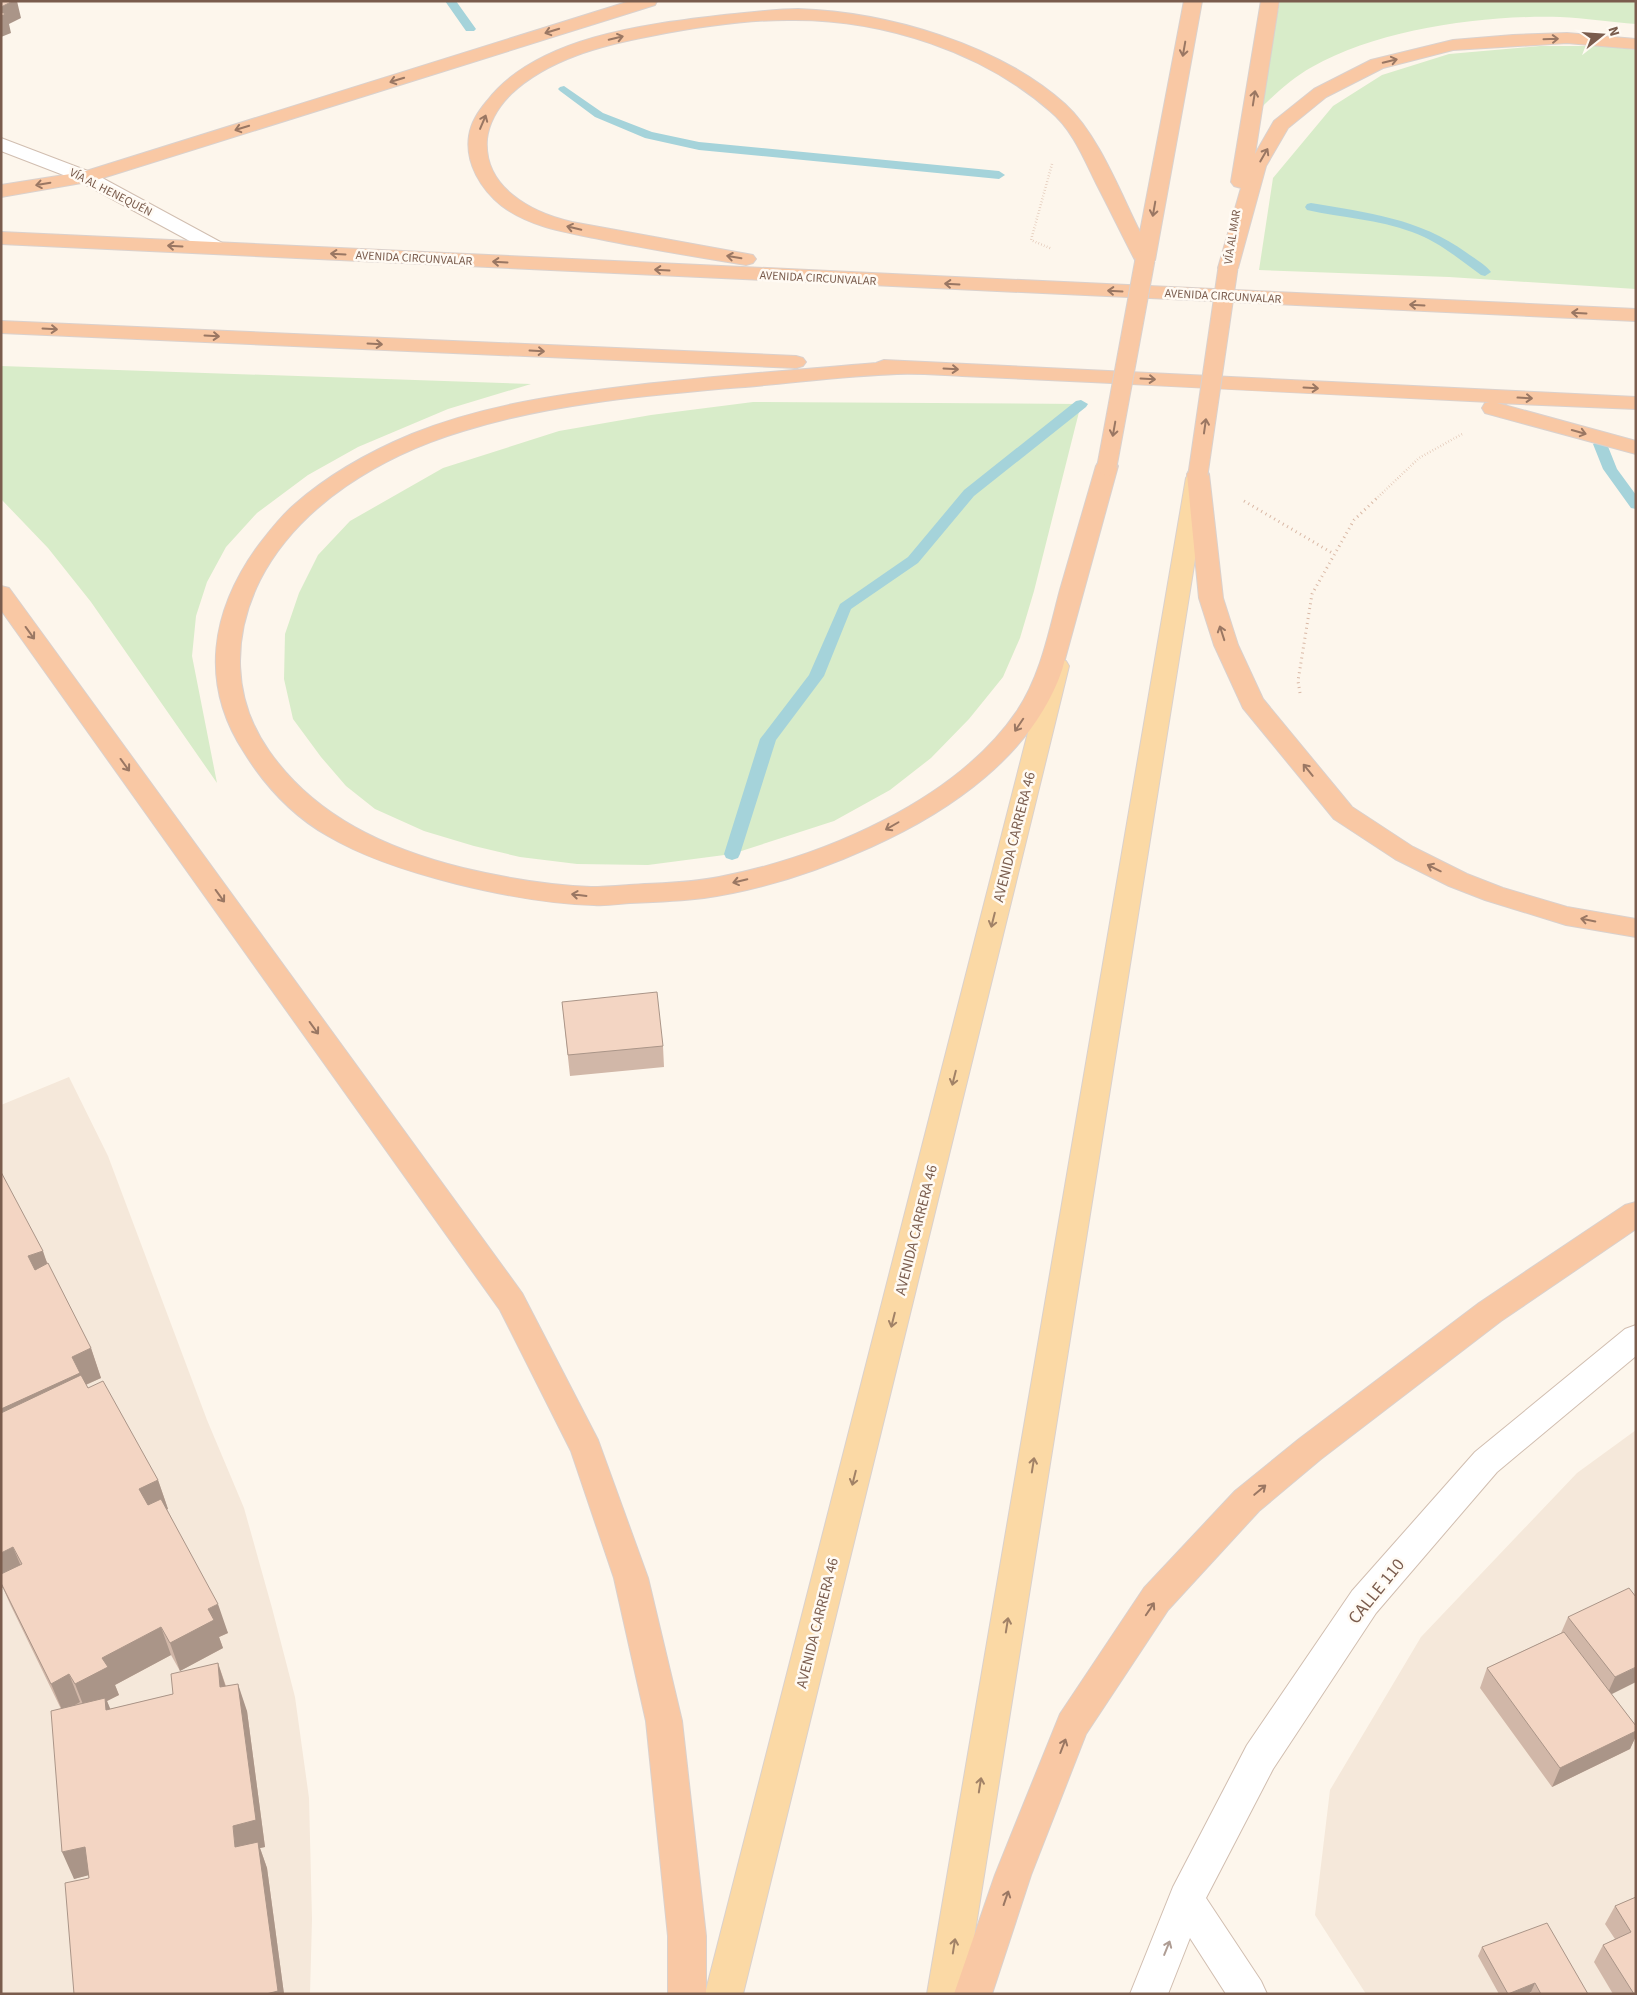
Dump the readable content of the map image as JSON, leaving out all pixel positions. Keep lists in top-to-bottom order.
{
  "streets": {
    "highway": ["VÍA AL MAR", "AVENIDA CIRCUNVALAR"],
    "main road": ["AVENIDA CARRERA 46"],
    "street": ["VÍA AL HENEQUÉN", "CALLE 110"]
  },
  "crossings": [
    ["VÍA AL HENEQUÉN", "AVENIDA CIRCUNVALAR"]
  ],
  "one_way": ["VÍA AL MAR"],
  "north": "right"
}
